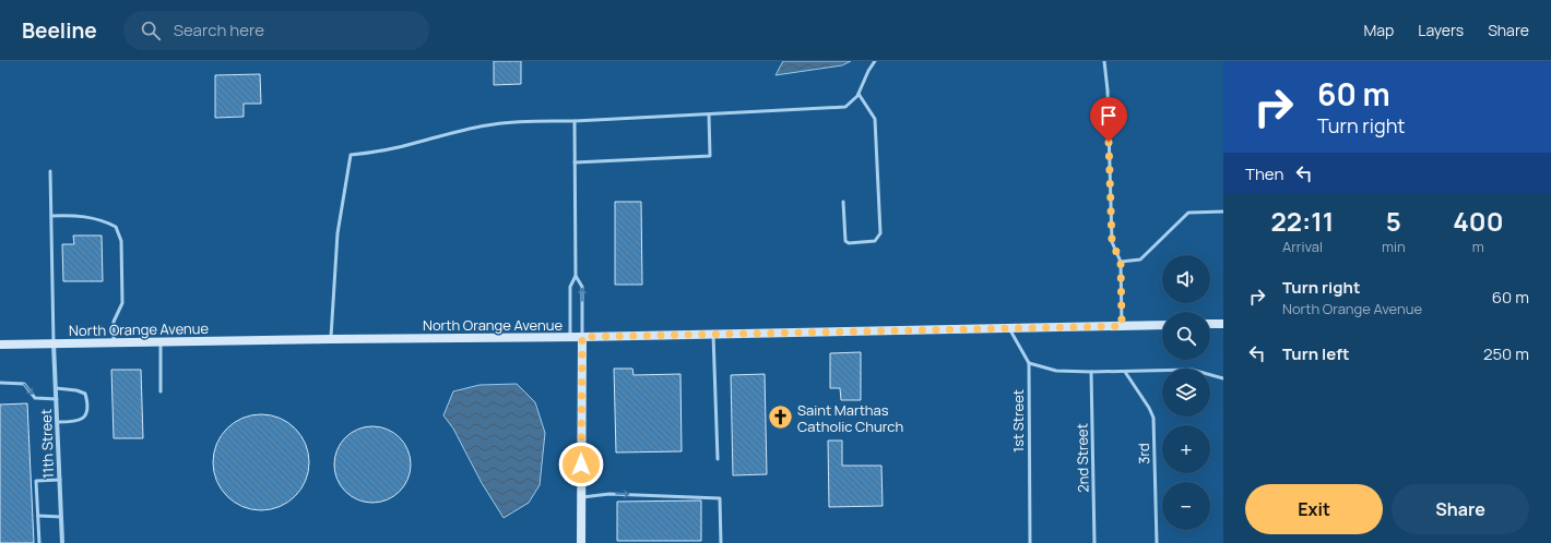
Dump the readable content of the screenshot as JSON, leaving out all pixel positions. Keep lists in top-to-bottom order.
{
  "streets": {
    "street": ["North Orange Avenue", "11th Street"],
    "lane": ["1st Street", "3rd", "2nd Street"]
  },
  "crossings": [
    ["North Orange Avenue", "11th Street"]
  ],
  "places": {
    "church": ["Saint Marthas Catholic Church"]
  },
  "page": {
    "header": "Beeline",
    "search": "Search here",
    "nav": ["Map", "Layers", "Share"],
    "turn": ["60 m", "Turn right"],
    "then": "Then",
    "eta": [
      "22:11",
      "Arrival",
      "5",
      "min",
      "400",
      "m"
    ],
    "map_buttons": ["+", "−"],
    "list": [
      {
        "name": "Turn right",
        "note": "North Orange Avenue",
        "value": "60 m"
      },
      {
        "name": "Turn left",
        "value": "250 m"
      }
    ],
    "buttons": ["Exit", "Share"]
  }
}
